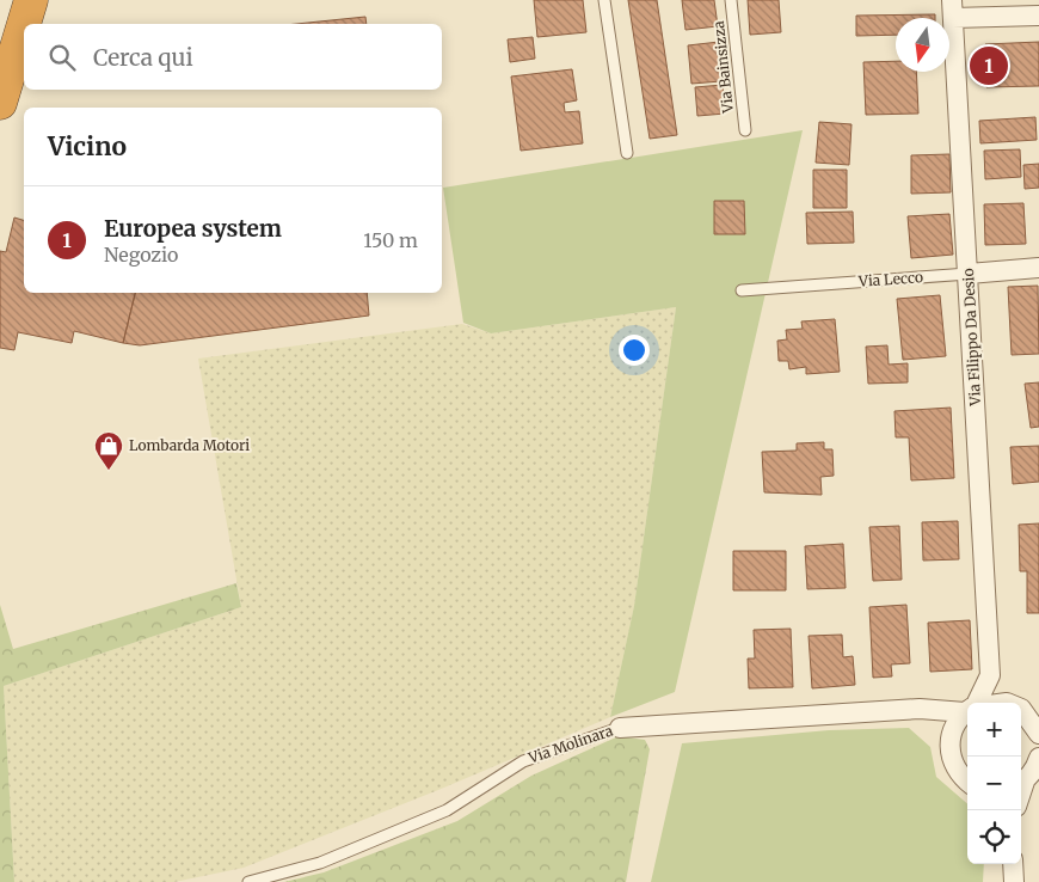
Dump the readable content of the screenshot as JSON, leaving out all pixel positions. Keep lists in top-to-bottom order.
{
  "streets": {
    "street": ["Via Lecco", "Via Filippo Da Desio", "Via Molinara"],
    "lane": ["Via Bainsizza"]
  },
  "crossings": [
    ["Via Lecco", "Via Filippo Da Desio"]
  ],
  "places": {
    "shop": ["Lombarda Motori"]
  },
  "north": "bottom",
  "page": {
    "search": "Cerca qui",
    "pins": "1",
    "heading": "Vicino",
    "list": [
      {
        "mark": "1",
        "name": "Europea system",
        "note": "Negozio",
        "value": "150 m"
      }
    ],
    "map_buttons": ["+", "−"]
  }
}
